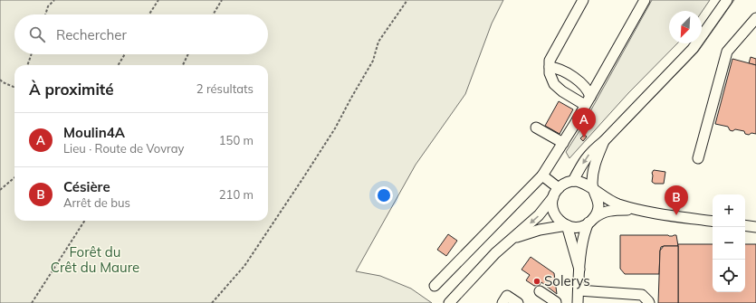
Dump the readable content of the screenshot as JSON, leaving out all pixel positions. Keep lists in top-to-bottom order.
{
  "parks": ["Forêt du Crêt du Maure"],
  "places": ["Solerys"],
  "north": "bottom left",
  "page": {
    "search": "Rechercher",
    "heading": ["À proximité", "2 résultats"],
    "pins": ["A", "B"],
    "list": [
      {
        "mark": "A",
        "name": "Moulin4A",
        "note": "Lieu · Route de Vovray",
        "value": "150 m"
      },
      {
        "mark": "B",
        "name": "Césière",
        "note": "Arrêt de bus",
        "value": "210 m"
      }
    ],
    "map_buttons": ["+", "−"]
  }
}
